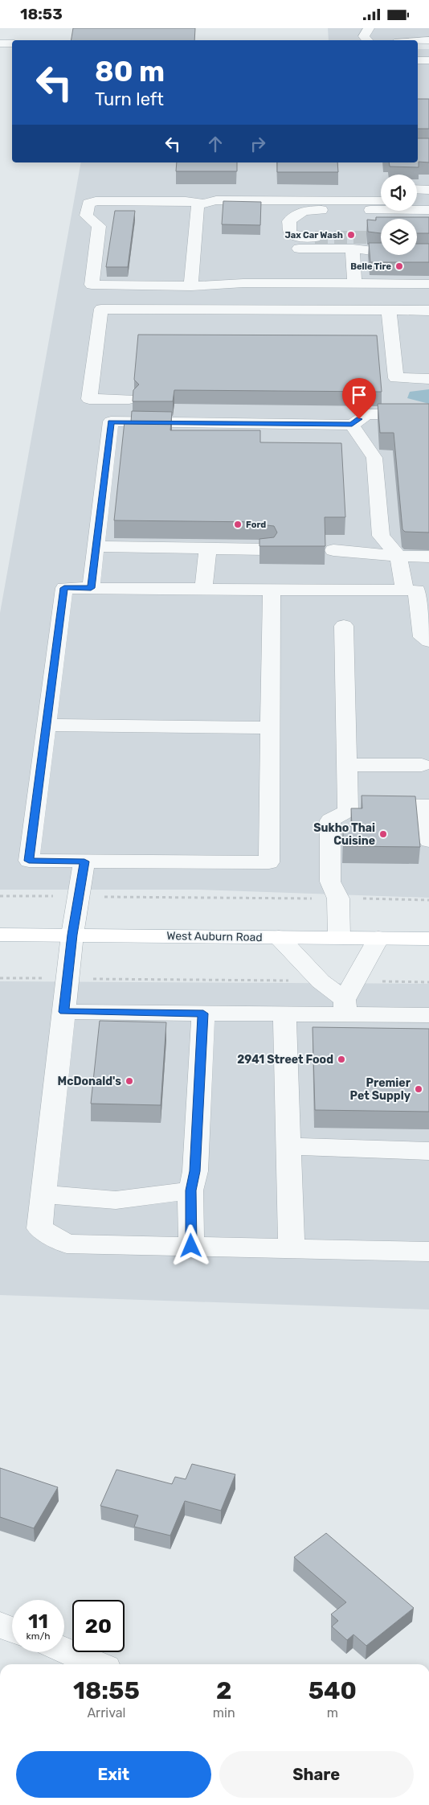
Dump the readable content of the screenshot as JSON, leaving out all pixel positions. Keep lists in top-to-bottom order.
{
  "streets": {
    "main road": ["West Auburn Road"]
  },
  "places": [
    "Jax Car Wash",
    "Belle Tire",
    "Ford",
    "Sukho Thai Cuisine",
    "2941 Street Food",
    "McDonald's",
    "Premier Pet Supply"
  ],
  "page": {
    "status": "18:53",
    "turn": ["80 m", "Turn left"],
    "speed": "11 km/h",
    "limit": "20",
    "eta": [
      "18:55",
      "Arrival",
      "2",
      "min",
      "540",
      "m"
    ],
    "buttons": ["Exit", "Share"]
  }
}
